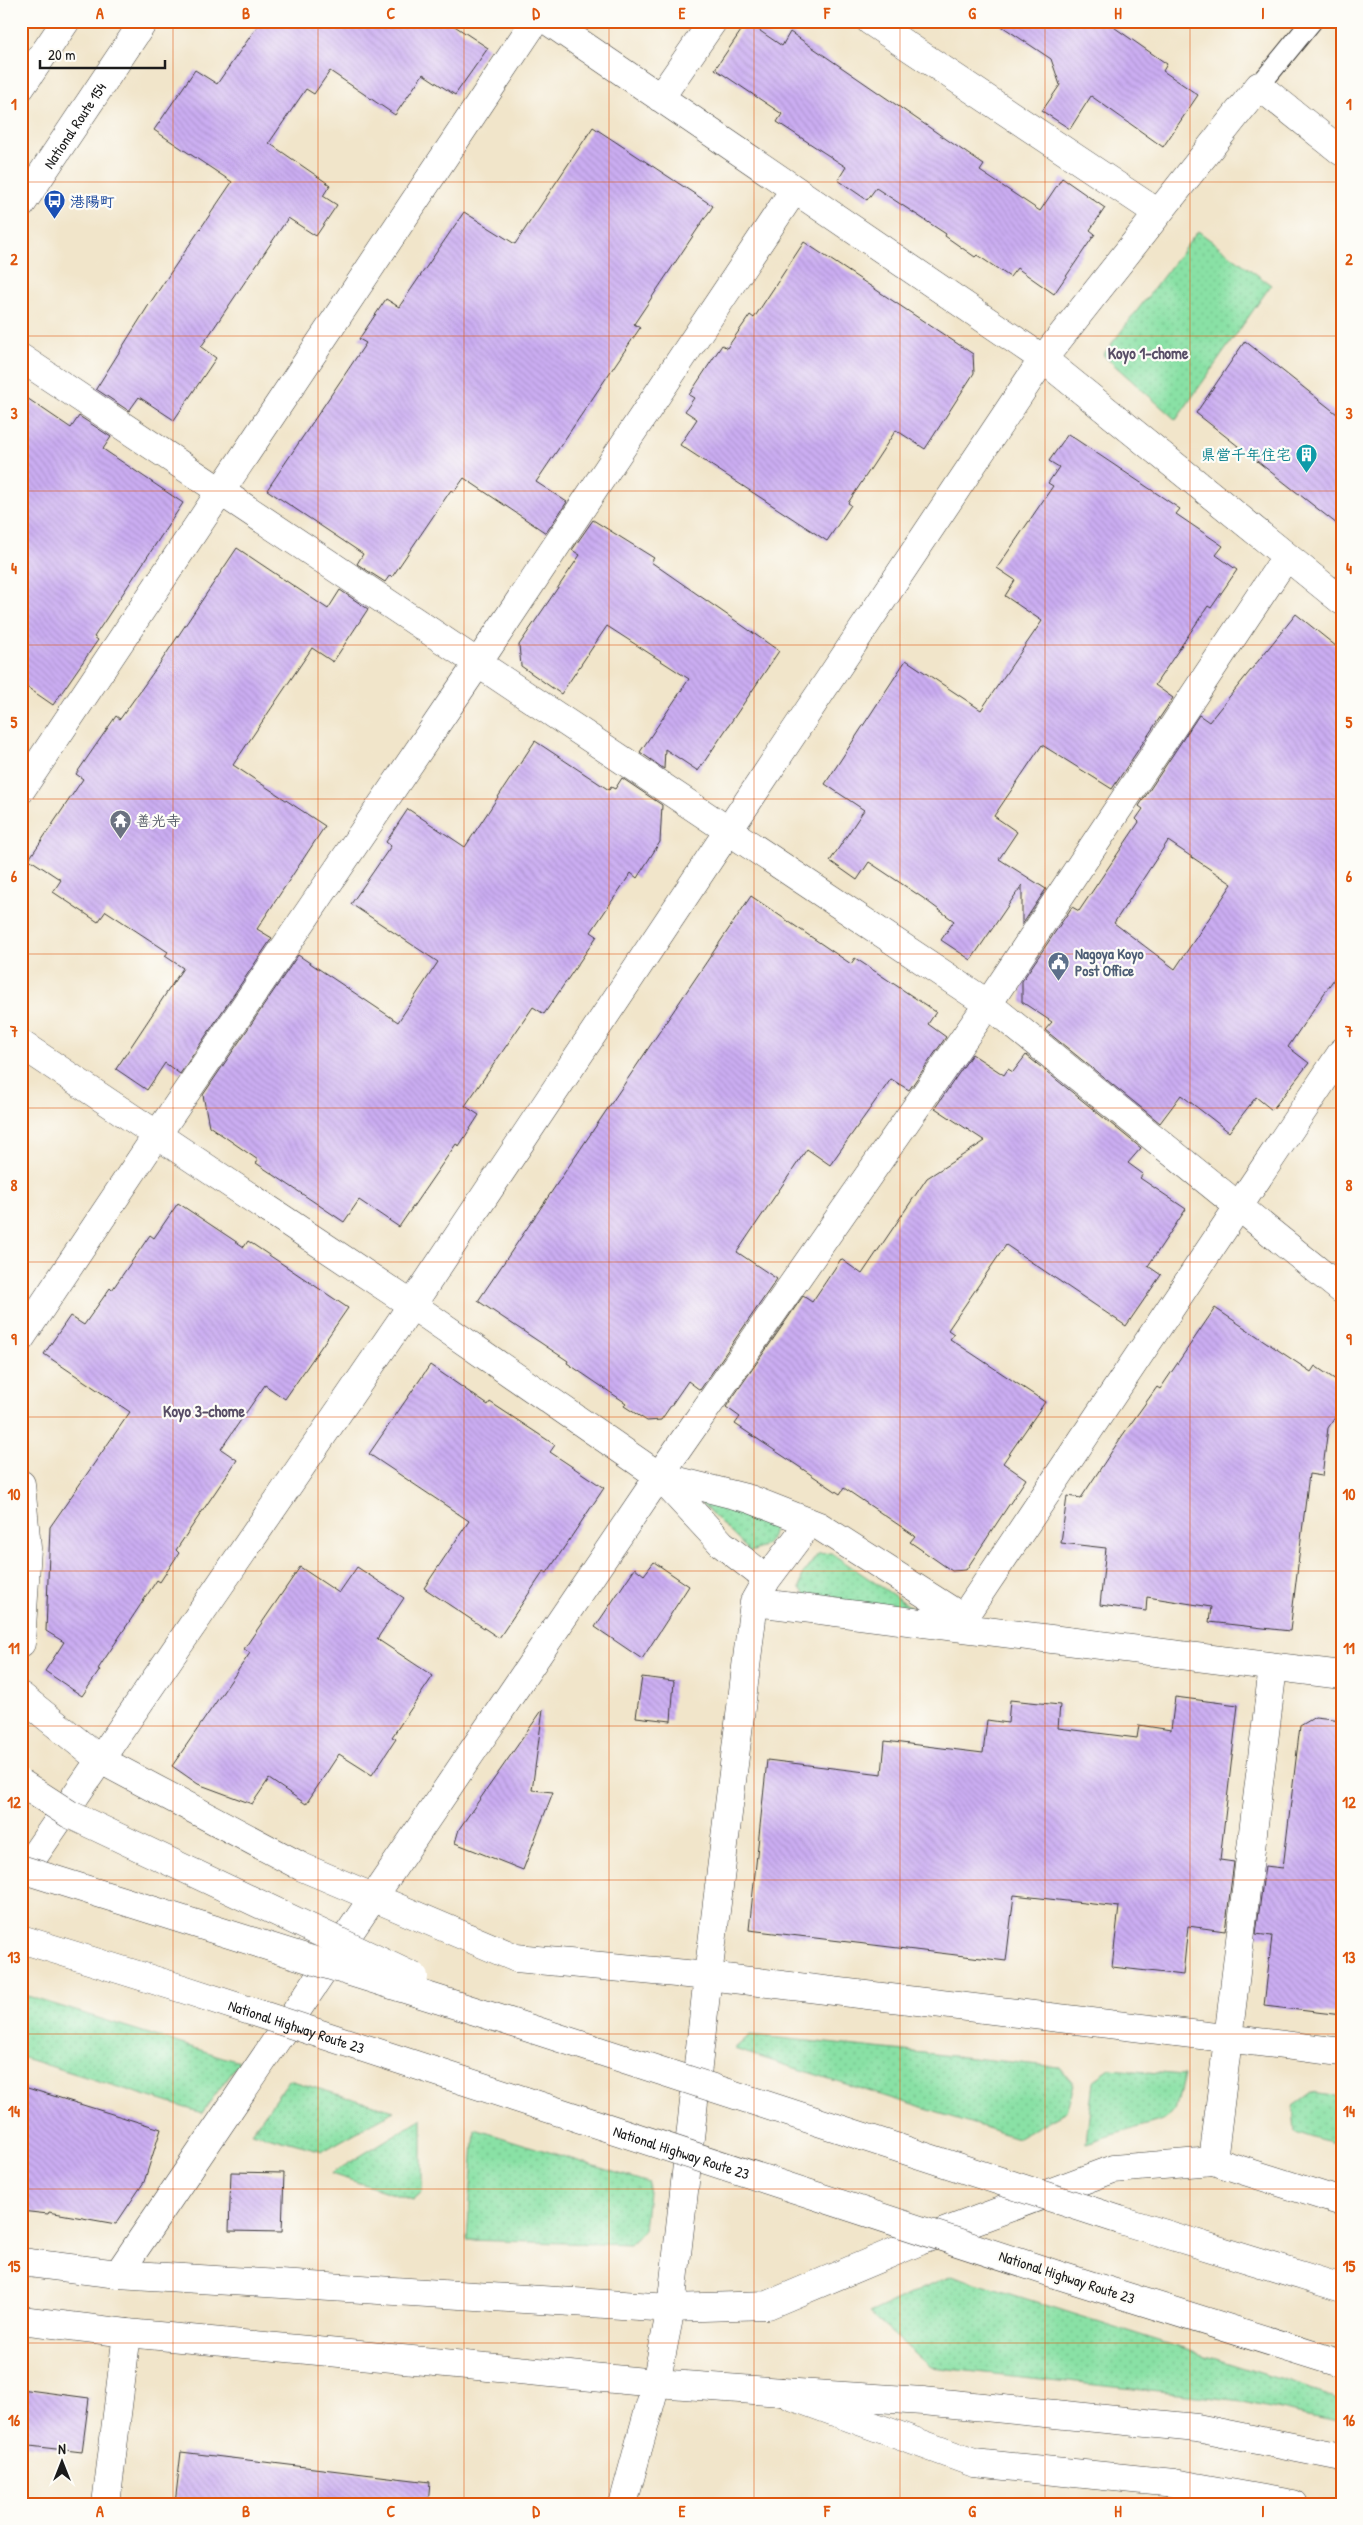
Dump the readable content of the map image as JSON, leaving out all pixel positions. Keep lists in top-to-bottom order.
{
  "streets": {
    "main road": ["National Route 154", "National Highway Route 23"]
  },
  "districts": ["Koyo 1-chome", "Koyo 3-chome"],
  "places": {
    "bus stop": ["港陽町"],
    "building": ["県営千年住宅"],
    "temple": ["善光寺"],
    "public building": ["Nagoya Koyo Post Office"]
  },
  "scale_bar": "20 m",
  "north": "top",
  "grid": {
    "columns": [
      "A",
      "B",
      "C",
      "D",
      "E",
      "F",
      "G",
      "H",
      "I"
    ],
    "rows": [
      "1",
      "2",
      "3",
      "4",
      "5",
      "6",
      "7",
      "8",
      "9",
      "10",
      "11",
      "12",
      "13",
      "14",
      "15",
      "16"
    ]
  }
}
